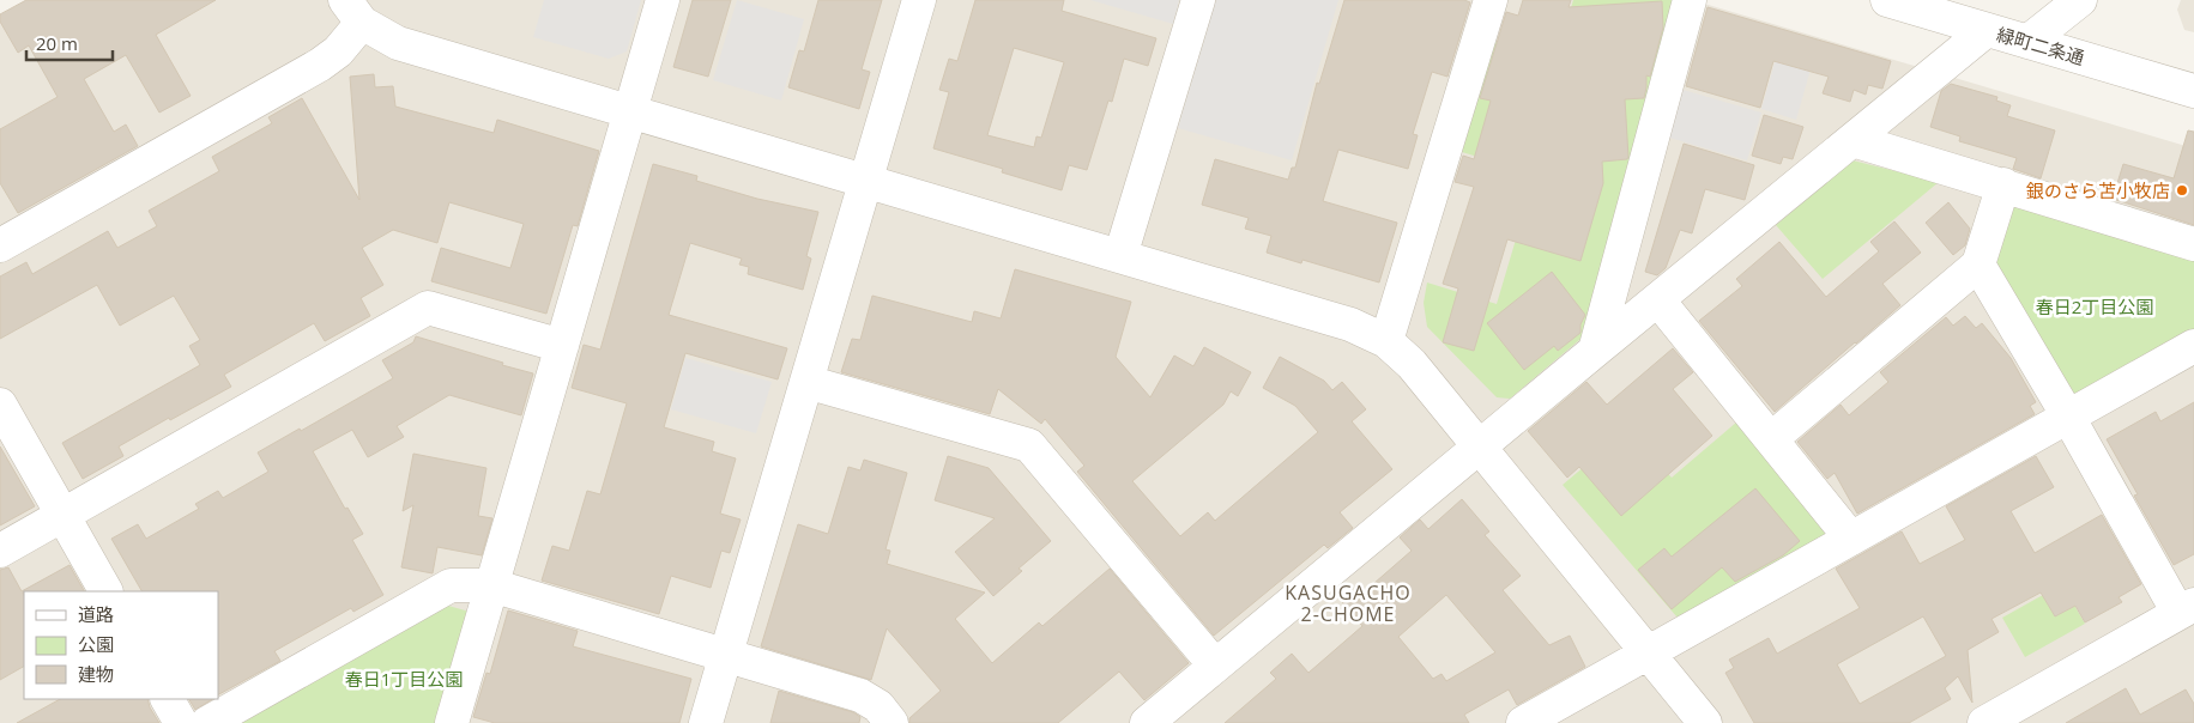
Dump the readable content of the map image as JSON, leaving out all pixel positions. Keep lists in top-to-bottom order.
{
  "streets": {
    "street": ["緑町二条通"]
  },
  "districts": ["KASUGACHO 2-CHOME"],
  "parks": ["春日2丁目公園", "春日1丁目公園"],
  "places": ["銀のさら苫小牧店"],
  "legend": ["道路", "公園", "建物"],
  "scale_bar": "20 m"
}
